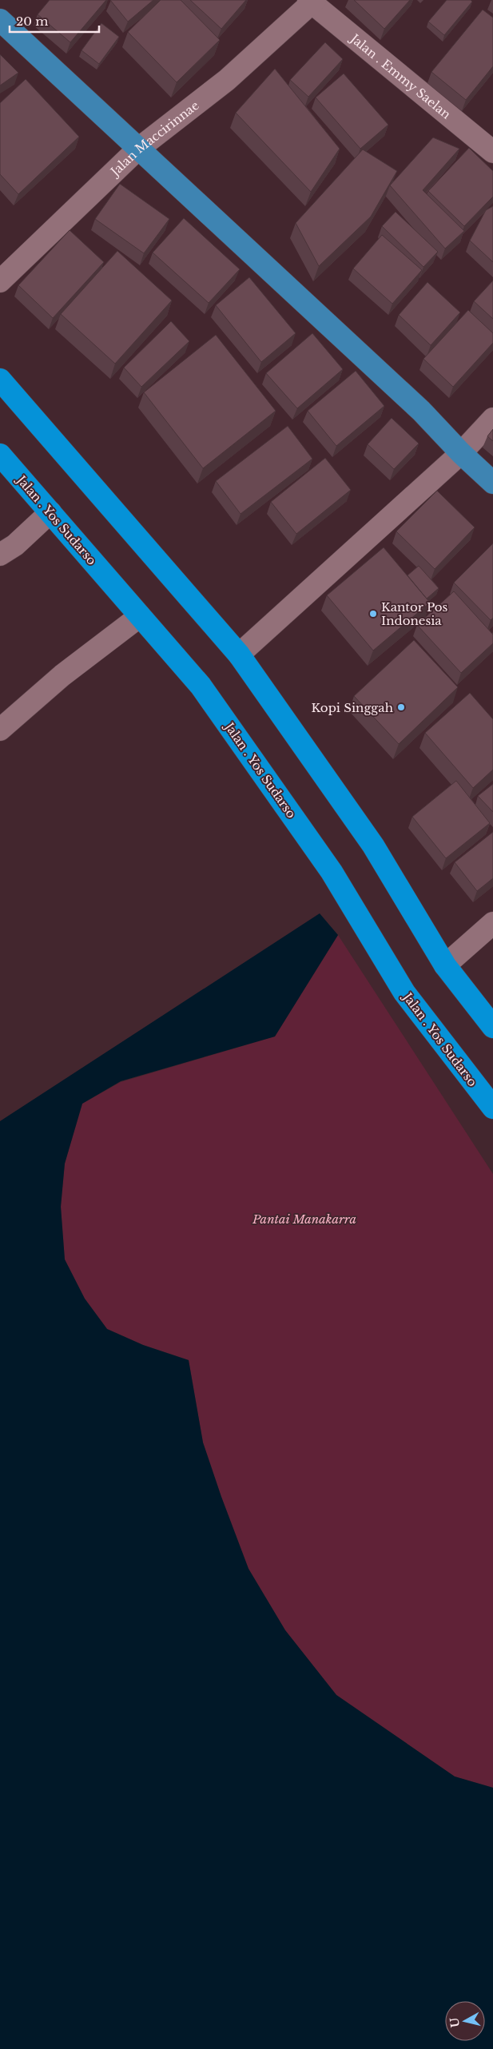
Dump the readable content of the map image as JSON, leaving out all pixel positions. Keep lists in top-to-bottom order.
{
  "streets": {
    "highway": ["Jalan . Yos Sudarso"],
    "street": ["Jalan . Emmy Saelan", "Jalan Maccirinnae"]
  },
  "crossings": [
    ["Jalan . Emmy Saelan", "Jalan Maccirinnae"]
  ],
  "parks": ["Pantai Manakarra"],
  "places": ["Kantor Pos Indonesia", "Kopi Singgah"],
  "scale_bar": "20 m",
  "north": "left"
}
